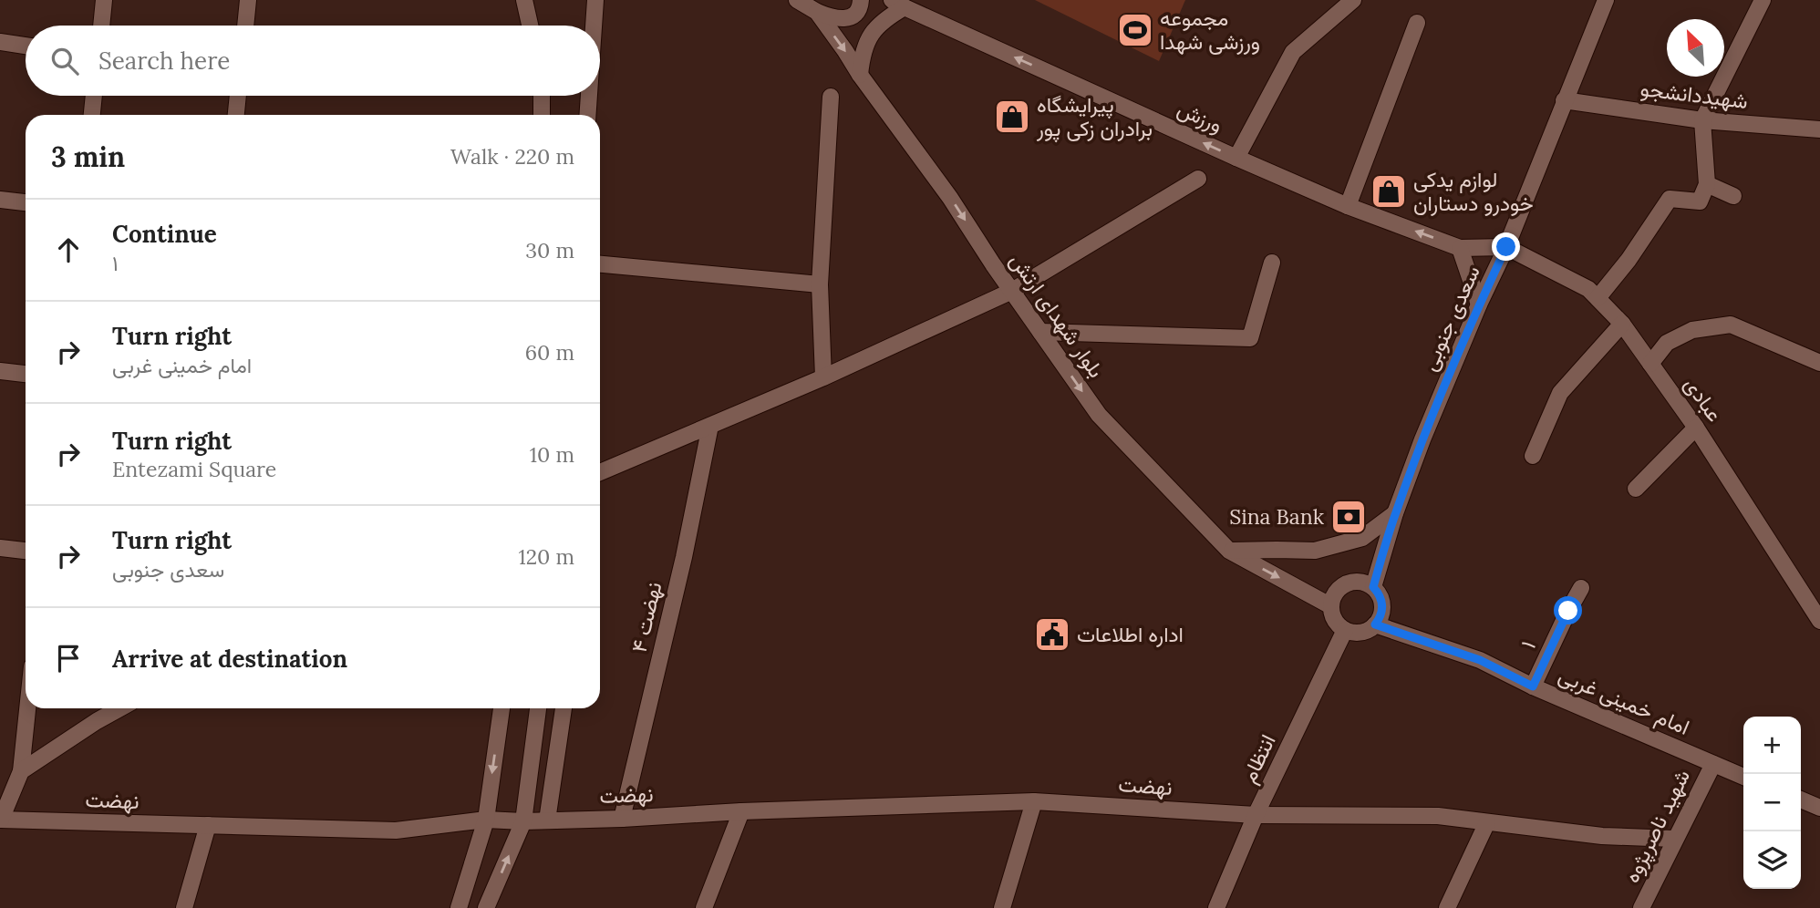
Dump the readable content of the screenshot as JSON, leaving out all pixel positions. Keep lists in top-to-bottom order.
{
  "streets": {
    "street": [
      "شهیددانشجو",
      "ورزش",
      "بلوار شهدای ارتش",
      "سعدی جنوبی",
      "عبادی",
      "نهضت ۴",
      "۱",
      "امام خمینی غربی",
      "انتظام",
      "نهضت",
      "شهید ناصرپژوه"
    ]
  },
  "crossings": [
    ["شهیددانشجو", "سعدی جنوبی"],
    ["ورزش", "سعدی جنوبی"],
    ["ورزش", "عبادی"],
    ["بلوار شهدای ارتش", "سعدی جنوبی"],
    ["بلوار شهدای ارتش", "امام خمینی غربی"],
    ["بلوار شهدای ارتش", "انتظام"],
    ["سعدی جنوبی", "عبادی"],
    ["سعدی جنوبی", "امام خمینی غربی"],
    ["سعدی جنوبی", "انتظام"],
    ["نهضت ۴", "نهضت"],
    ["۱", "امام خمینی غربی"],
    ["امام خمینی غربی", "انتظام"],
    ["امام خمینی غربی", "شهید ناصرپژوه"],
    ["انتظام", "نهضت"],
    ["نهضت", "شهید ناصرپژوه"]
  ],
  "one_way": ["ورزش", "بلوار شهدای ارتش"],
  "places": {
    "sports": ["مجموعه ورزشی شهدا"],
    "shop": ["پیرایشگاه برادران زکی پور", "لوازم یدکی خودرو دستاران"],
    "bank": ["Sina Bank"],
    "public building": ["اداره اطلاعات"]
  },
  "north": "top left",
  "page": {
    "search": "Search here",
    "heading": ["3 min", "Walk · 220 m"],
    "list": [
      ["Continue", "۱", "30 m"],
      ["Turn right", "امام خمینی غربی", "60 m"],
      ["Turn right", "Entezami Square", "10 m"],
      ["Turn right", "سعدی جنوبی", "120 m"],
      "Arrive at destination"
    ],
    "map_buttons": ["+", "−"]
  }
}
